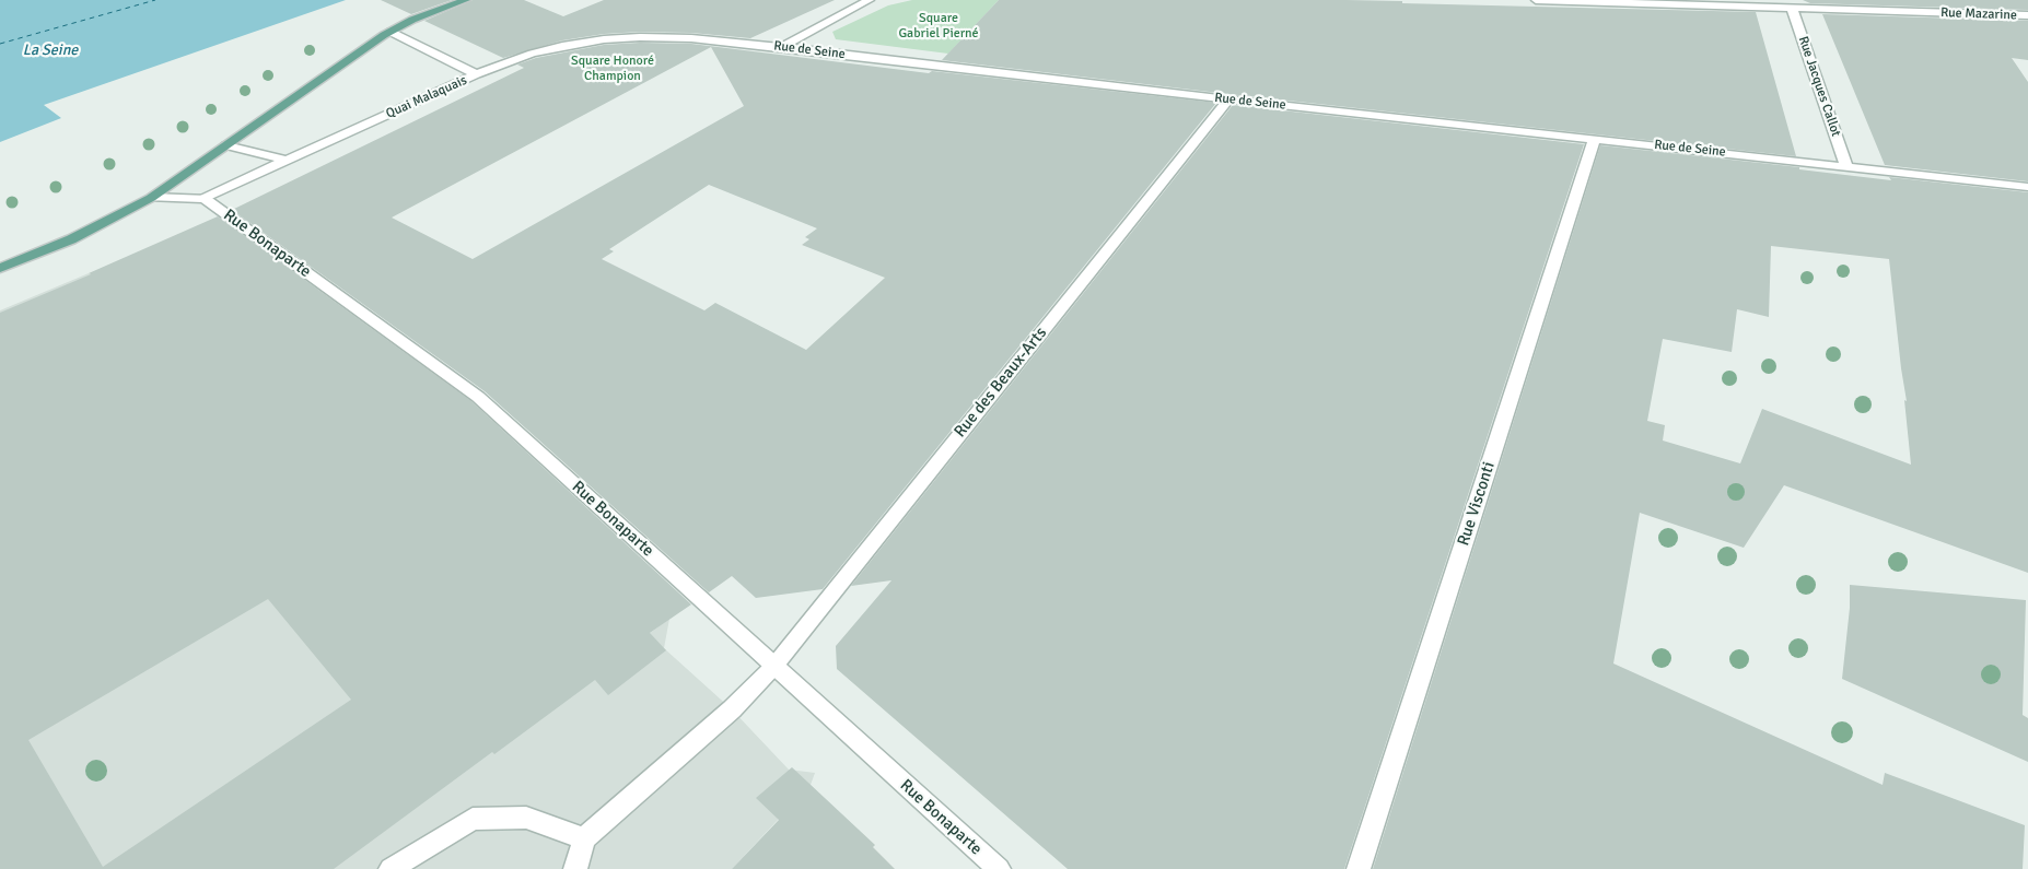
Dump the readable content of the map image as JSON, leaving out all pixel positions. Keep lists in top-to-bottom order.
{
  "streets": {
    "main road": ["Quai Malaquais"],
    "street": [
      "Rue Mazarine",
      "Rue de Seine",
      "Rue Jacques Callot",
      "Rue Bonaparte",
      "Rue des Beaux-Arts",
      "Rue Visconti"
    ]
  },
  "crossings": [
    ["Rue Mazarine", "Rue Jacques Callot"],
    ["Rue de Seine", "Rue Jacques Callot"],
    ["Rue de Seine", "Quai Malaquais"],
    ["Rue de Seine", "Rue des Beaux-Arts"],
    ["Rue de Seine", "Rue Visconti"],
    ["Quai Malaquais", "Rue Bonaparte"],
    ["Rue Bonaparte", "Rue des Beaux-Arts"]
  ],
  "water": ["La Seine"],
  "parks": ["Square Gabriel Pierné", "Square Honoré Champion"]
}
